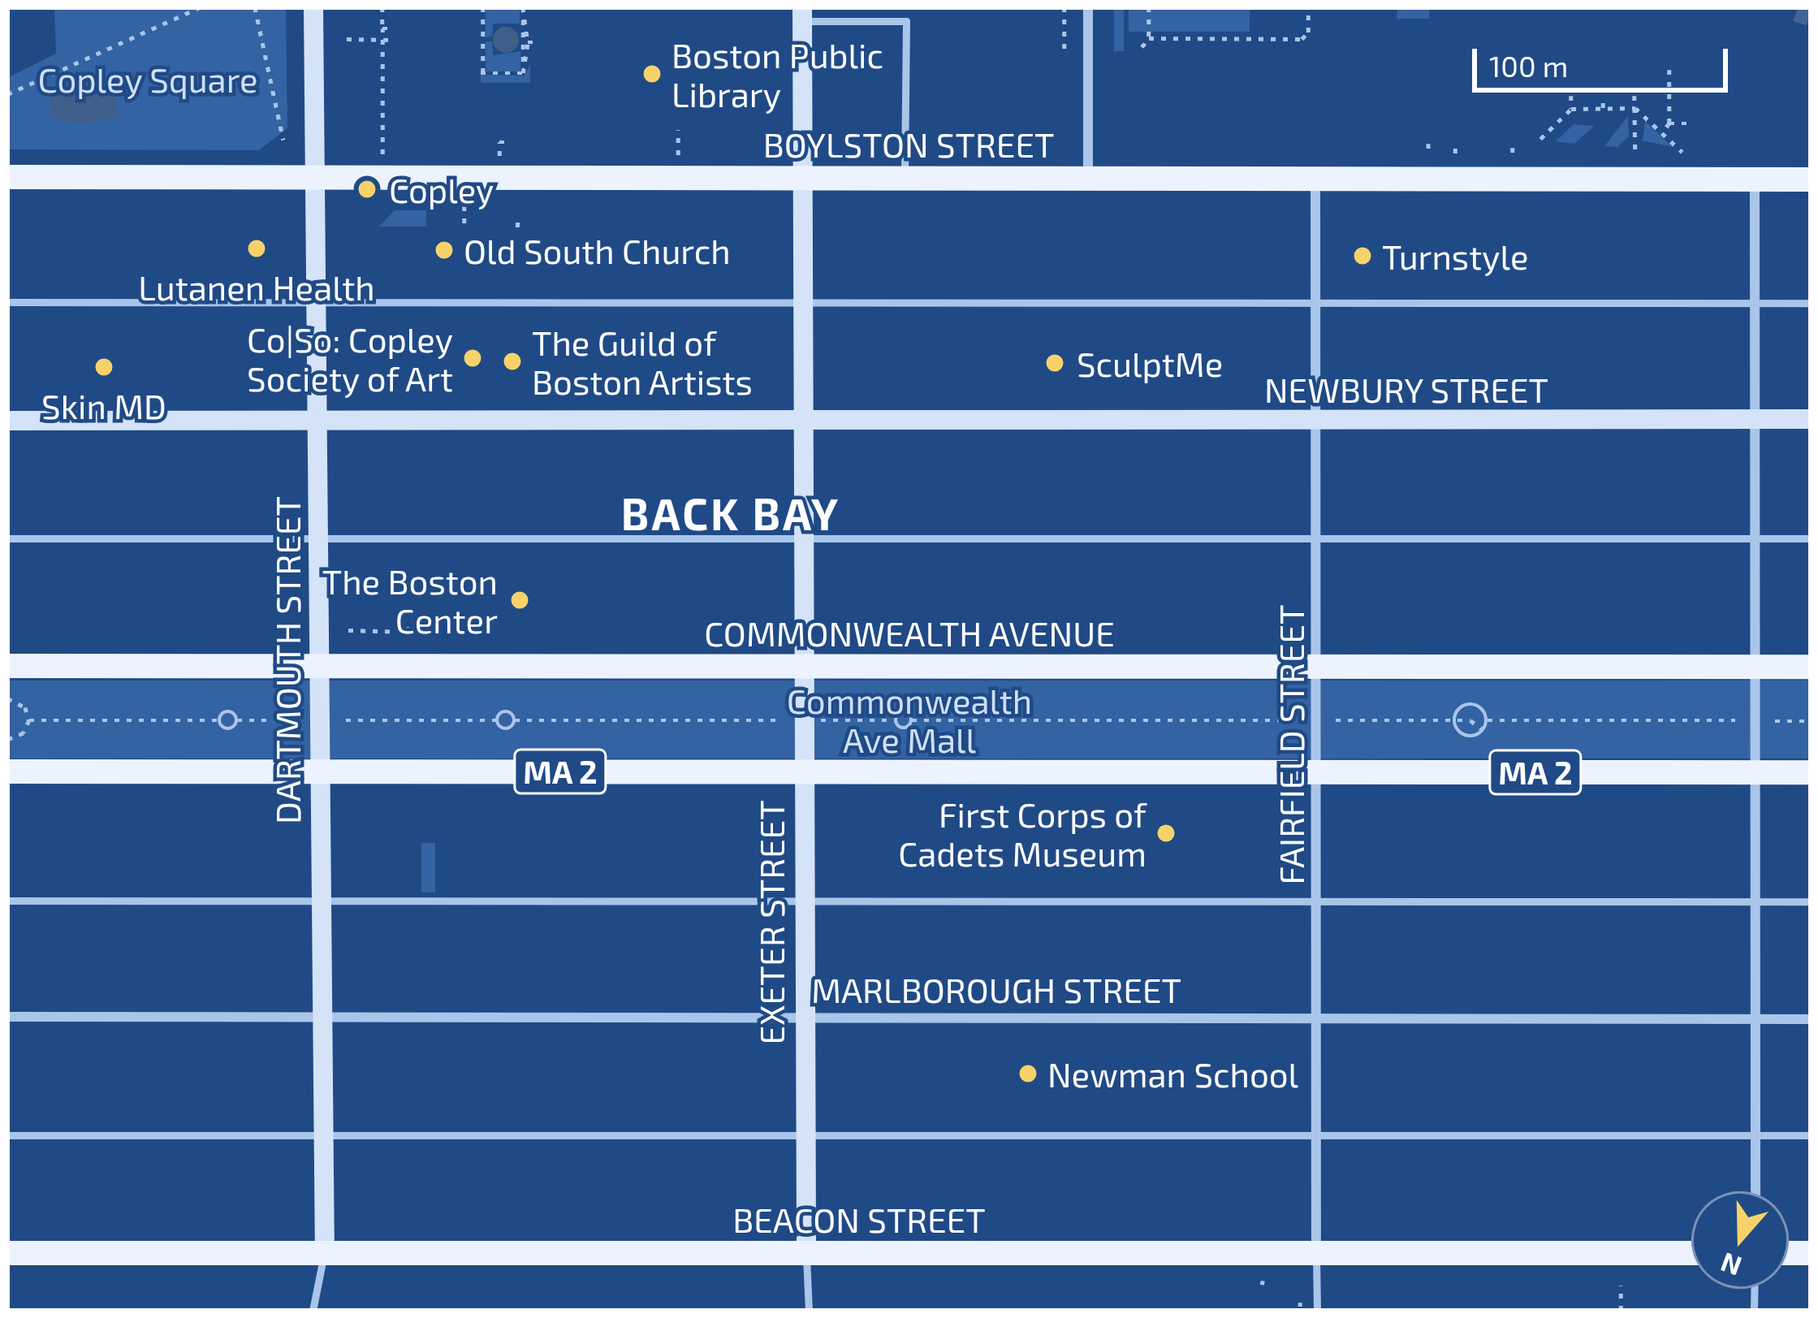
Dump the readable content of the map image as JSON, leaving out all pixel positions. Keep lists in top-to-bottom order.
{
  "streets": {
    "main road": [
      "BOYLSTON STREET",
      "NEWBURY STREET",
      "COMMONWEALTH AVENUE",
      "DARTMOUTH STREET",
      "MA 2",
      "EXETER STREET",
      "BEACON STREET"
    ],
    "street": ["FAIRFIELD STREET", "MARLBOROUGH STREET"]
  },
  "crossings": [
    ["BOYLSTON STREET", "DARTMOUTH STREET"],
    ["BOYLSTON STREET", "FAIRFIELD STREET"],
    ["BOYLSTON STREET", "EXETER STREET"],
    ["NEWBURY STREET", "DARTMOUTH STREET"],
    ["NEWBURY STREET", "FAIRFIELD STREET"],
    ["NEWBURY STREET", "EXETER STREET"],
    ["COMMONWEALTH AVENUE", "DARTMOUTH STREET"],
    ["COMMONWEALTH AVENUE", "FAIRFIELD STREET"],
    ["COMMONWEALTH AVENUE", "EXETER STREET"],
    ["DARTMOUTH STREET", "MA 2"],
    ["DARTMOUTH STREET", "MARLBOROUGH STREET"],
    ["DARTMOUTH STREET", "BEACON STREET"],
    ["FAIRFIELD STREET", "MA 2"],
    ["FAIRFIELD STREET", "MARLBOROUGH STREET"],
    ["FAIRFIELD STREET", "BEACON STREET"],
    ["MA 2", "EXETER STREET"],
    ["EXETER STREET", "MARLBOROUGH STREET"],
    ["EXETER STREET", "BEACON STREET"]
  ],
  "districts": ["BACK BAY"],
  "parks": ["Copley Square", "Commonwealth Ave Mall"],
  "places": [
    "Boston Public Library",
    "Copley",
    "Lutanen Health",
    "Old South Church",
    "Turnstyle",
    "Co|So: Copley Society of Art",
    "The Guild of Boston Artists",
    "SculptMe",
    "Skin MD",
    "The Boston Center",
    "First Corps of Cadets Museum",
    "Newman School"
  ],
  "scale_bar": "100 m",
  "north": "bottom"
}
